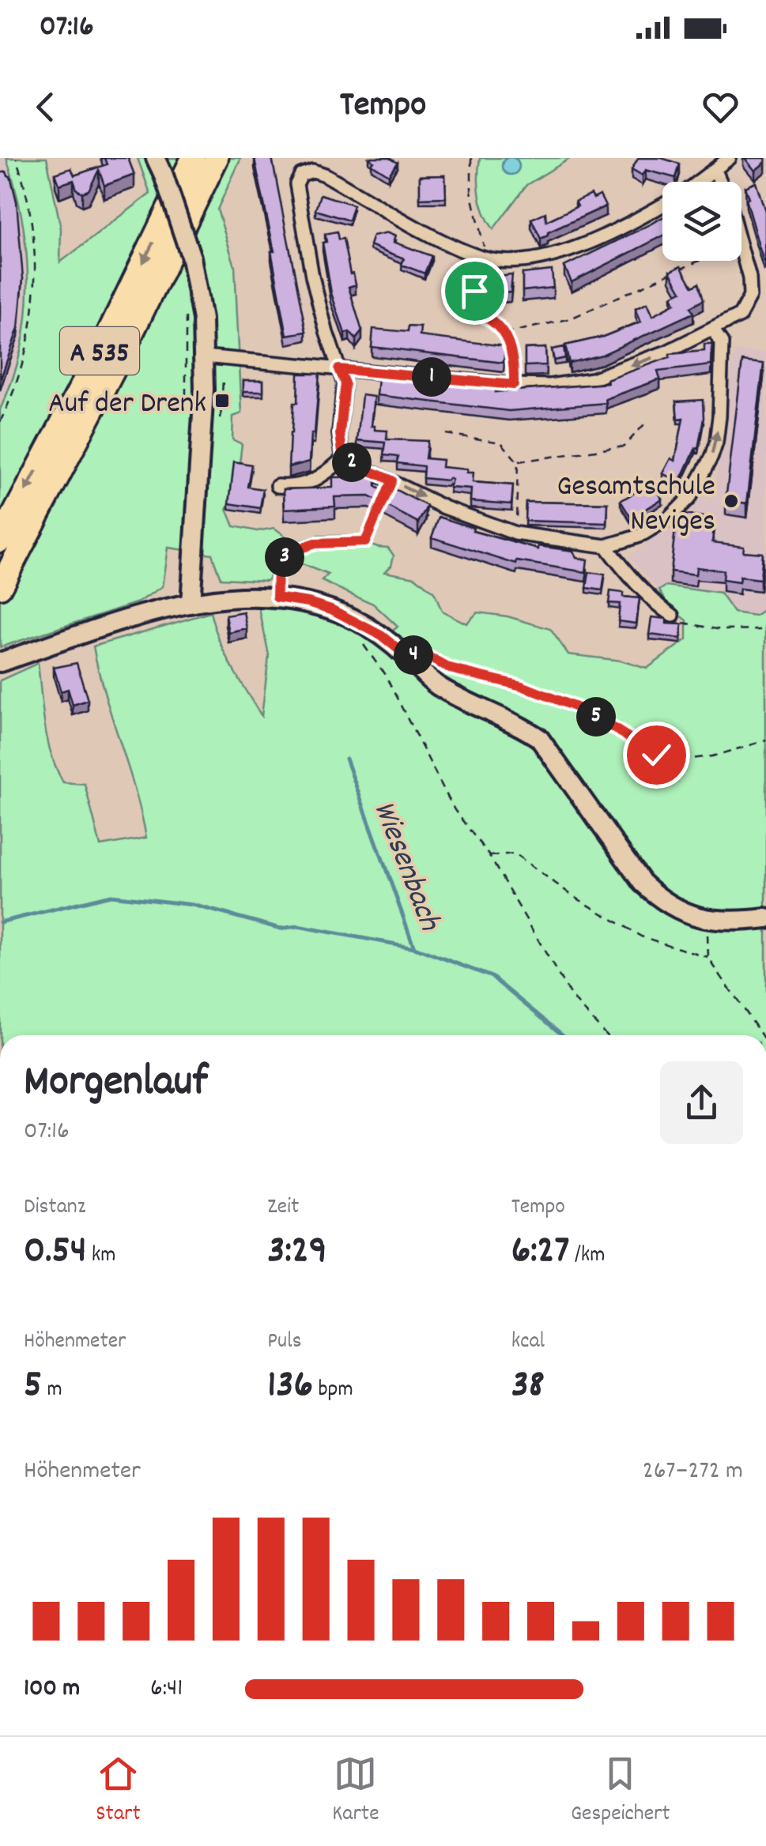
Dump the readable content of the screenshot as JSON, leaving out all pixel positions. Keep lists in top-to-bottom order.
{
  "streets": {
    "highway": ["A 535"]
  },
  "water": ["Wiesenbach"],
  "places": {
    "transit": ["Auf der Drenk"],
    "other": ["Gesamtschule Neviges"]
  },
  "page": {
    "status": "07:16",
    "header": "Tempo",
    "pins": [
      "1",
      "2",
      "3",
      "4",
      "5"
    ],
    "heading": ["Morgenlauf", "07:16"],
    "stats": [
      ["Distanz", "0.54 km"],
      ["Zeit", "3:29"],
      ["Tempo", "6:27 /km"],
      ["Höhenmeter", "5 m"],
      ["Puls", "136 bpm"],
      ["kcal", "38"]
    ],
    "chart": ["Höhenmeter", "267–272 m"],
    "list": [
      {
        "name": "100 m",
        "note": "6:41"
      }
    ],
    "tabs": ["Start", "Karte", "Gespeichert"]
  }
}
